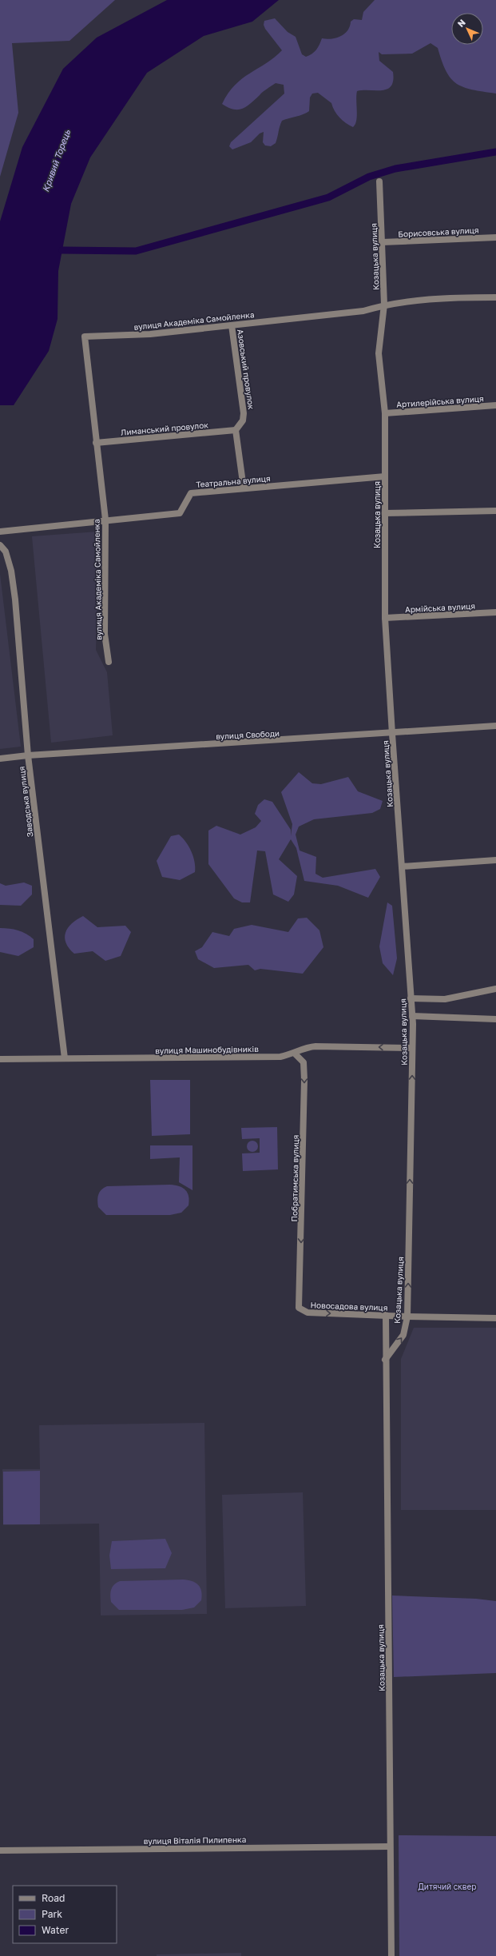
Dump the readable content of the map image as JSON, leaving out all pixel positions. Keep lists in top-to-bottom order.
{
  "streets": {
    "street": [
      "Борисовська вулиця",
      "Козацька вулиця",
      "вулиця Академіка Самойленка",
      "Азовський провулок",
      "Артилерійська вулиця",
      "Лиманський провулок",
      "Театральна вулиця",
      "Армійська вулиця",
      "вулиця Свободи",
      "Заводська вулиця",
      "вулиця Машинобудівників",
      "Побратимська вулиця",
      "Новосадова вулиця",
      "вулиця Віталія Пилипенка"
    ]
  },
  "crossings": [
    ["Борисовська вулиця", "Козацька вулиця"],
    ["Козацька вулиця", "вулиця Академіка Самойленка"],
    ["Козацька вулиця", "Артилерійська вулиця"],
    ["Козацька вулиця", "Театральна вулиця"],
    ["Козацька вулиця", "Армійська вулиця"],
    ["Козацька вулиця", "вулиця Свободи"],
    ["Козацька вулиця", "вулиця Машинобудівників"],
    ["Козацька вулиця", "Новосадова вулиця"],
    ["Козацька вулиця", "вулиця Віталія Пилипенка"],
    ["вулиця Академіка Самойленка", "Азовський провулок"],
    ["вулиця Академіка Самойленка", "Лиманський провулок"],
    ["вулиця Академіка Самойленка", "Театральна вулиця"],
    ["Азовський провулок", "Лиманський провулок"],
    ["вулиця Свободи", "Заводська вулиця"],
    ["Заводська вулиця", "вулиця Машинобудівників"],
    ["вулиця Машинобудівників", "Побратимська вулиця"],
    ["Побратимська вулиця", "Новосадова вулиця"]
  ],
  "one_way": ["Побратимська вулиця", "Новосадова вулиця"],
  "water": ["Кривий Торець"],
  "parks": ["Дитячий сквер"],
  "legend": ["Road", "Park", "Water"],
  "north": "top left"
}
